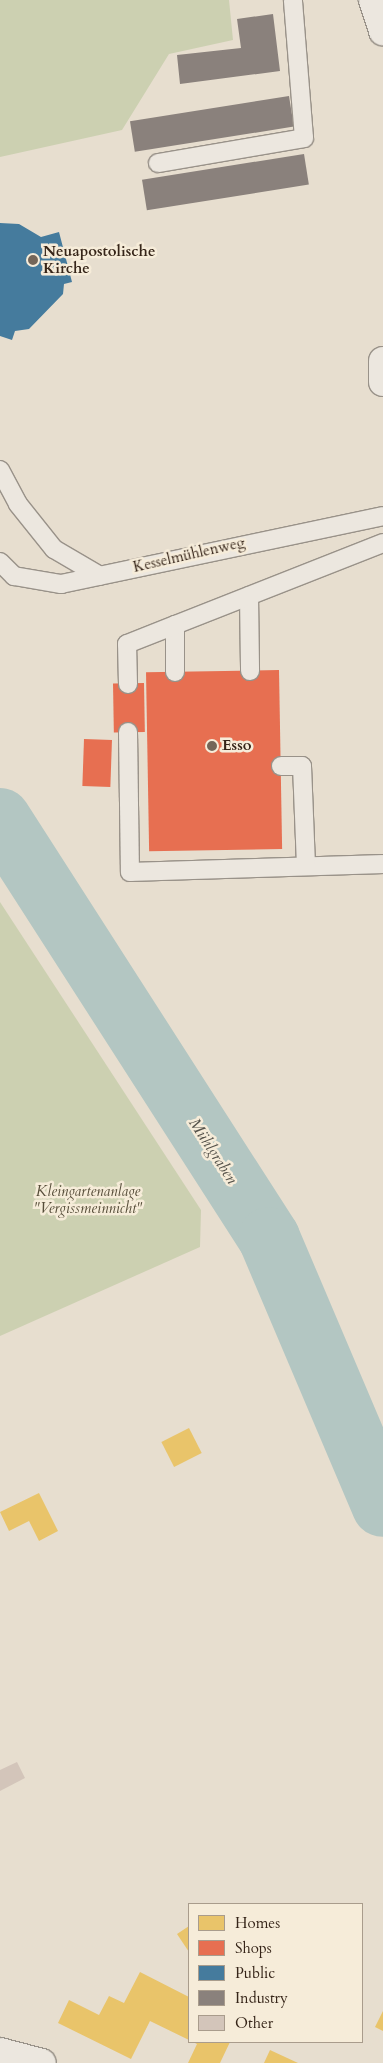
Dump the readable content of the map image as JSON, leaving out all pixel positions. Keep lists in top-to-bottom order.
{
  "streets": {
    "lane": ["Kesselmühlenweg"]
  },
  "water": ["Mühlgraben"],
  "parks": ["Kleingartenanlage \"Vergissmeinnicht\""],
  "places": ["Neuapostolische Kirche", "Esso"],
  "legend": [
    "Homes",
    "Shops",
    "Public",
    "Industry",
    "Other"
  ]
}
